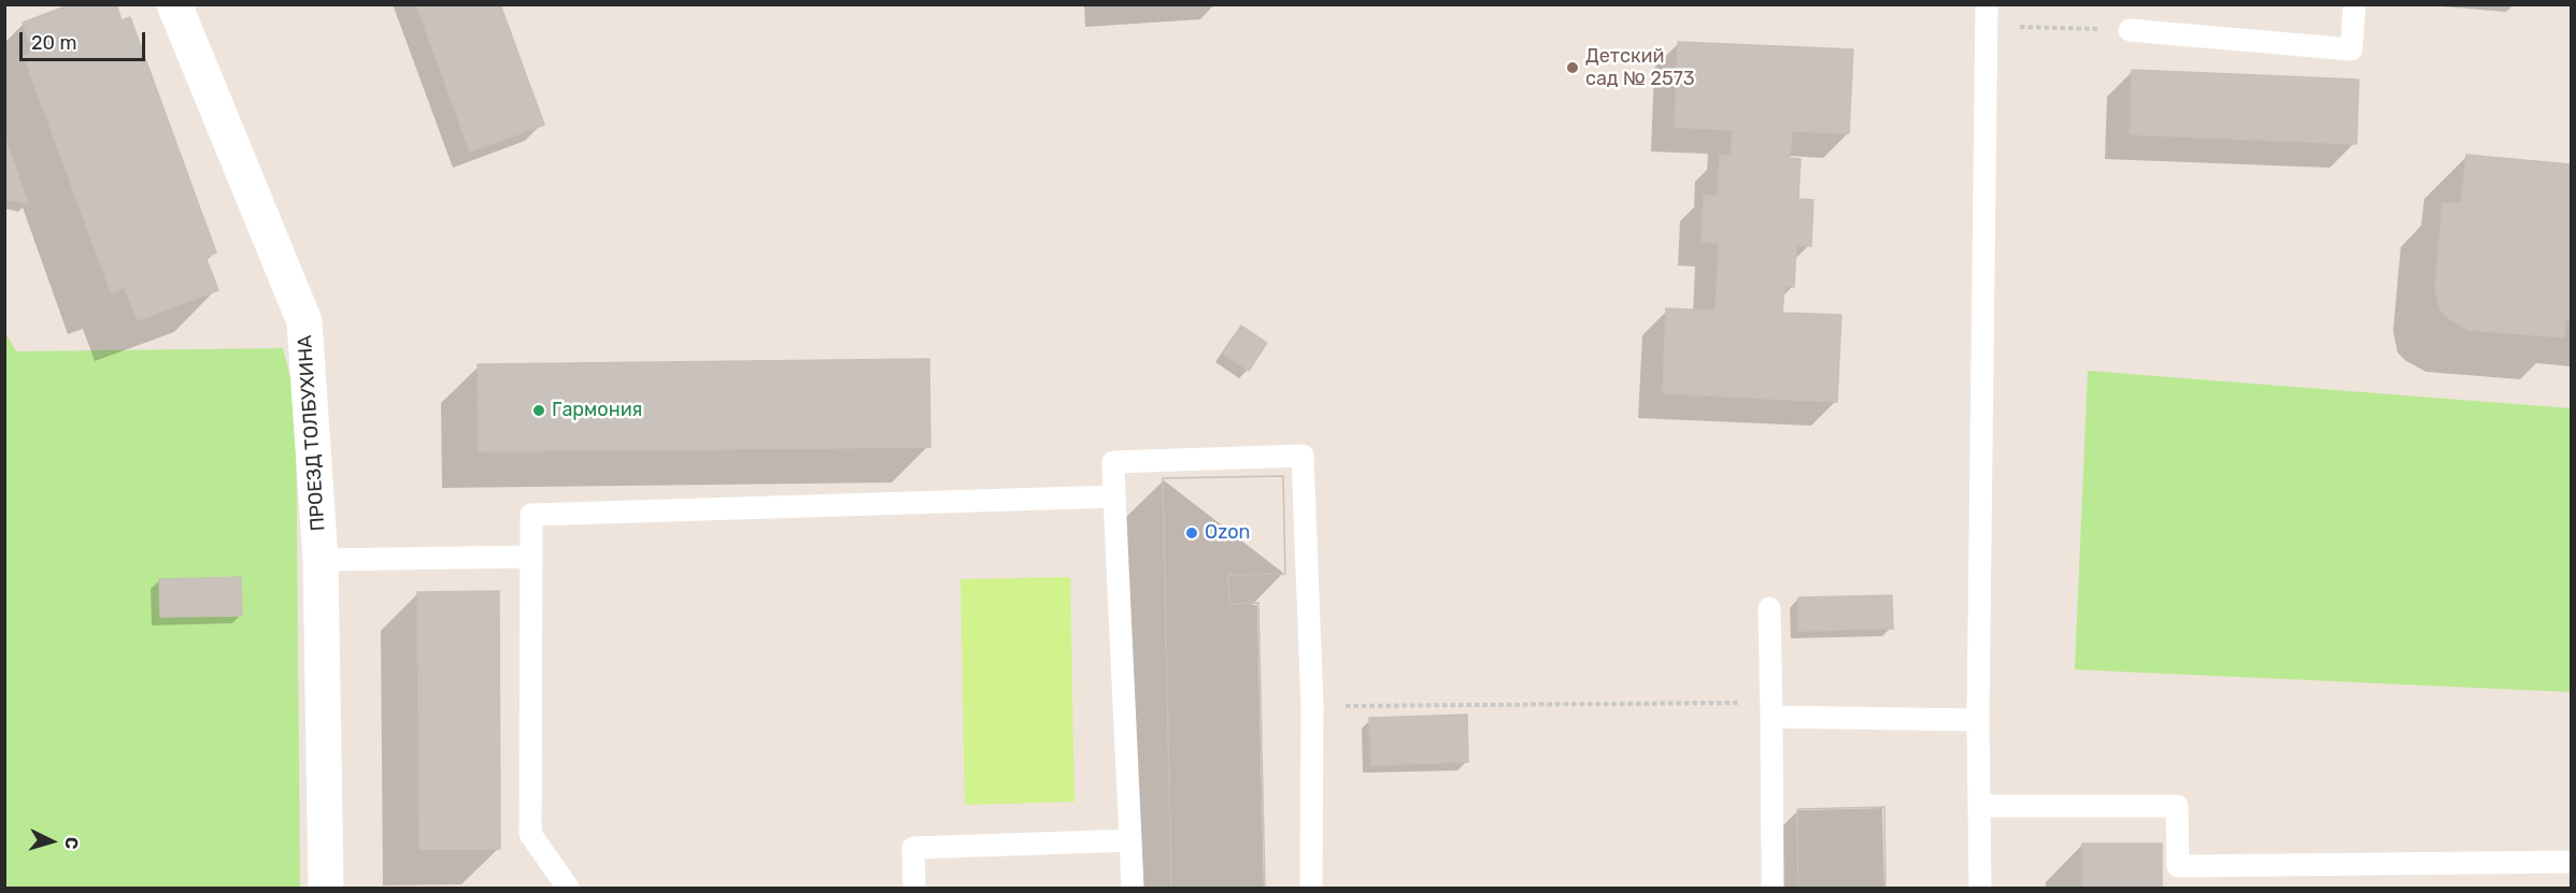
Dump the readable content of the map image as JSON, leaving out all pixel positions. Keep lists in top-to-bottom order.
{
  "streets": {
    "street": ["ПРОЕЗД ТОЛБУХИНА"]
  },
  "places": ["Детский сад № 2573", "Гармония", "Ozon"],
  "scale_bar": "20 m",
  "north": "right"
}
